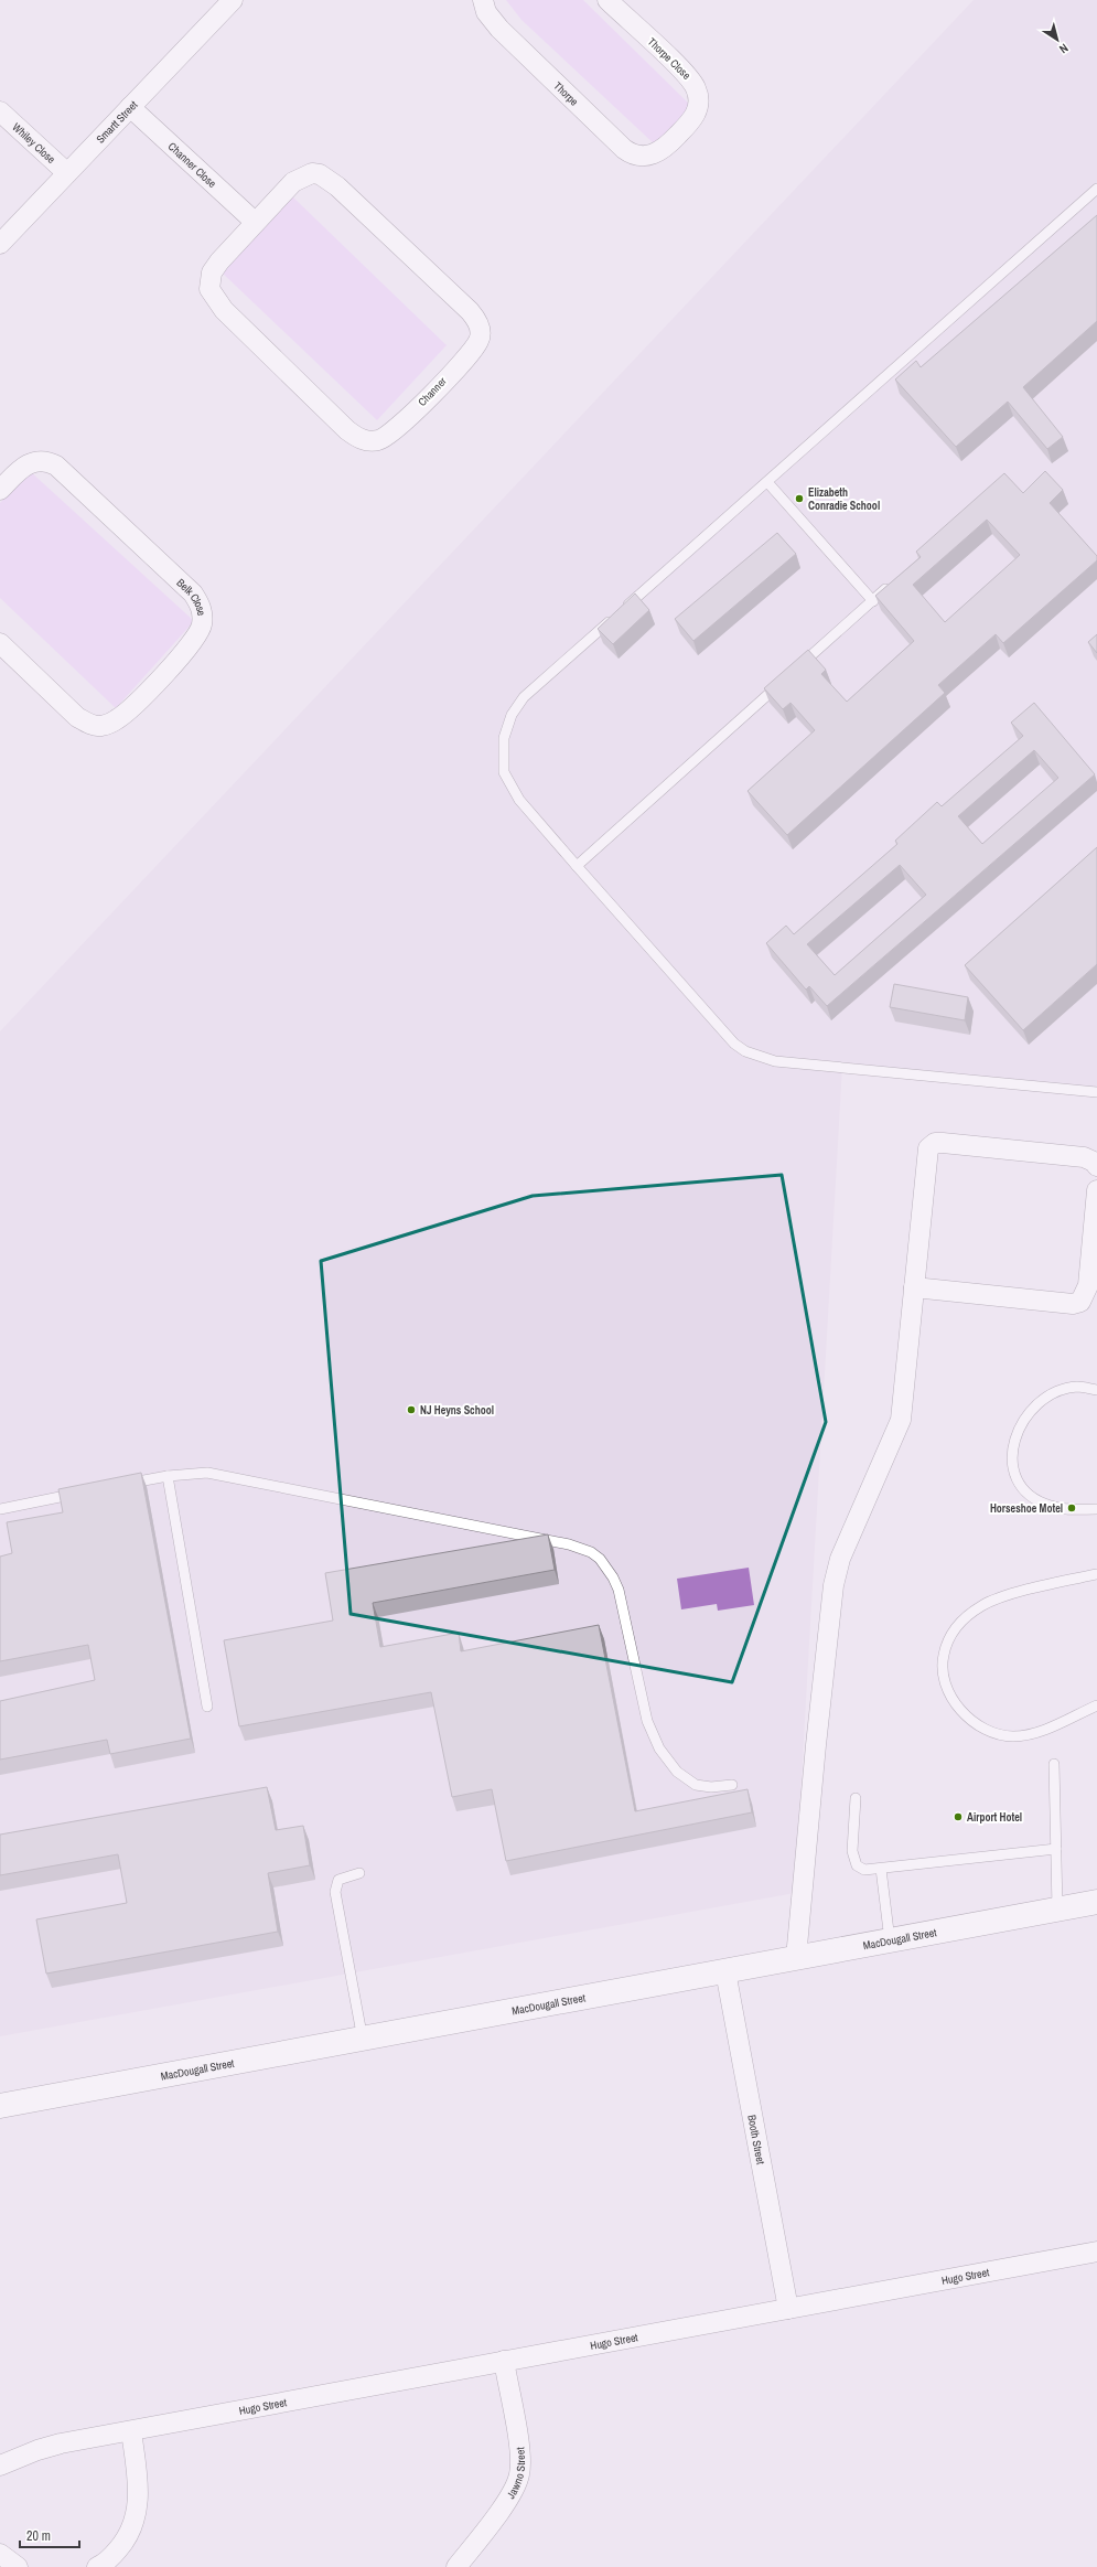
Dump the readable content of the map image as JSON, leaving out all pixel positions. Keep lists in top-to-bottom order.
{
  "streets": {
    "street": [
      "Thorpe Close",
      "Thorpe",
      "Smartt Street",
      "Whiley Close",
      "Channer Close",
      "Channer",
      "Belk Close",
      "MacDougall Street",
      "Booth Street",
      "Hugo Street",
      "Jawno Street"
    ]
  },
  "crossings": [
    ["Thorpe Close", "Thorpe"],
    ["Smartt Street", "Whiley Close"],
    ["Smartt Street", "Channer Close"],
    ["Channer Close", "Channer"],
    ["MacDougall Street", "Booth Street"],
    ["Booth Street", "Hugo Street"],
    ["Hugo Street", "Jawno Street"]
  ],
  "places": [
    "Elizabeth Conradie School",
    "NJ Heyns School",
    "Horseshoe Motel",
    "Airport Hotel"
  ],
  "scale_bar": "20 m",
  "north": "bottom right"
}
